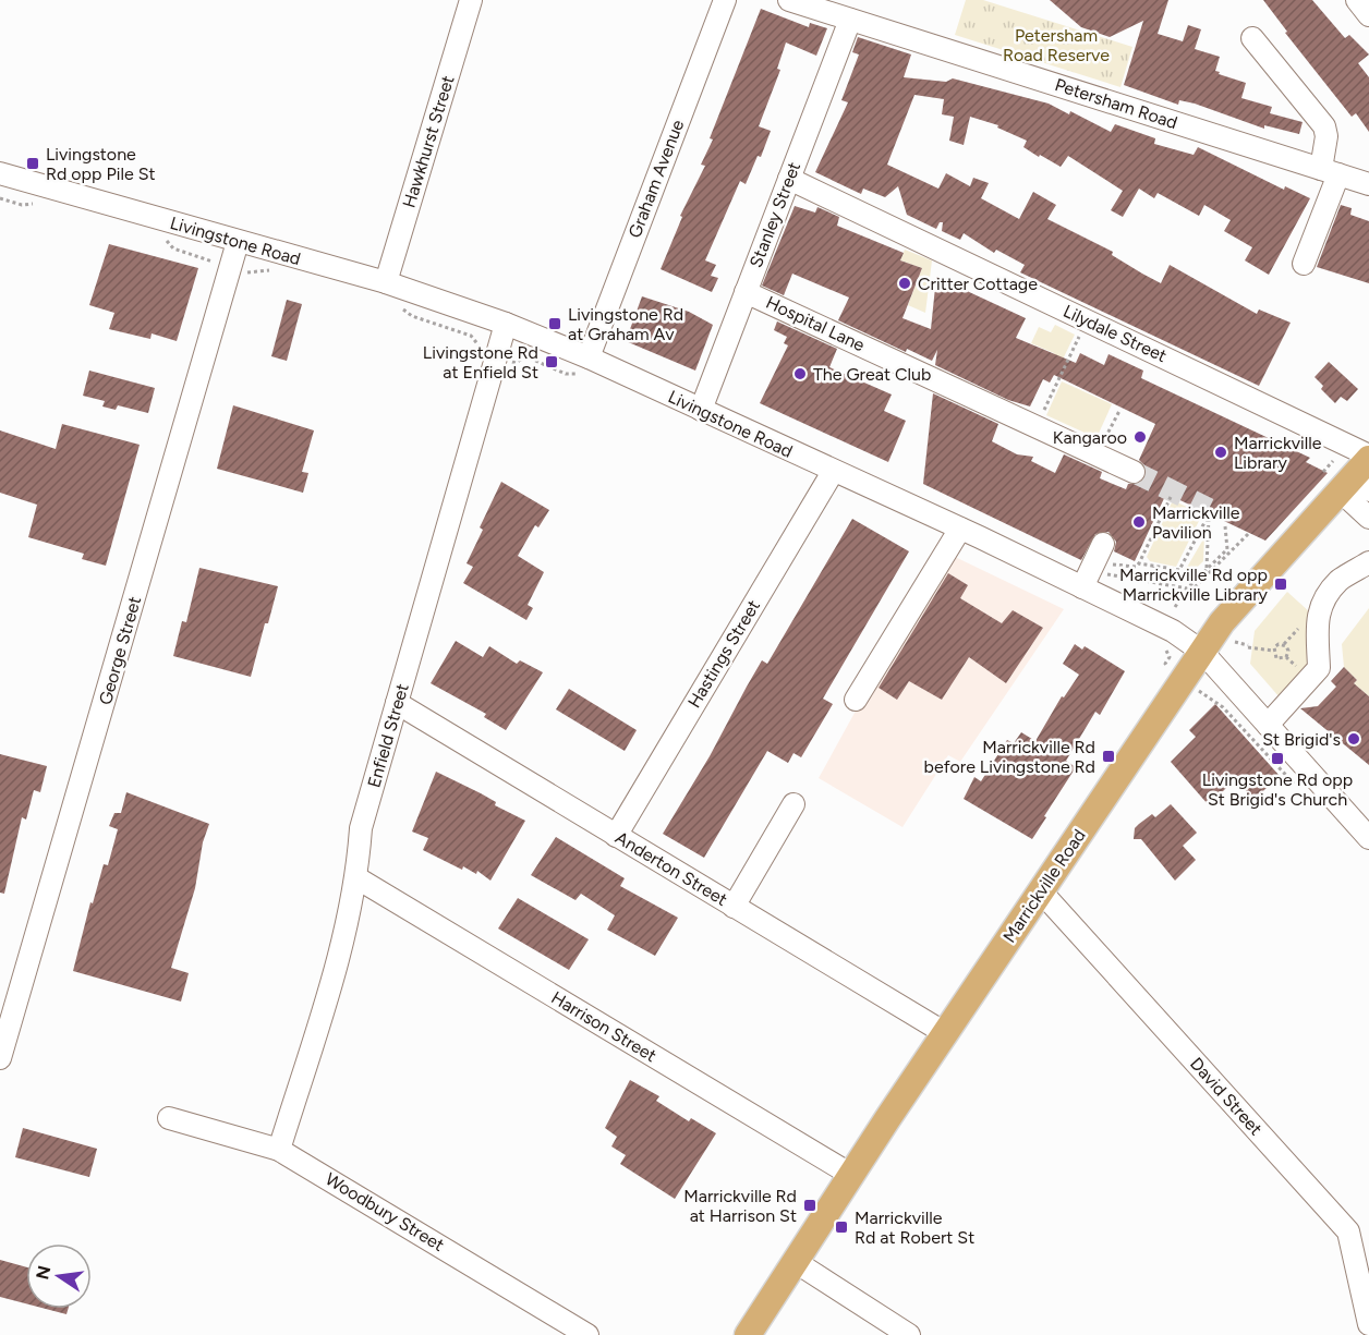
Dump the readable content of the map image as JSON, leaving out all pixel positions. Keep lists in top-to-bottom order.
{
  "streets": {
    "main road": ["Marrickville Road"],
    "street": [
      "Petersham Road",
      "Hawkhurst Street",
      "Graham Avenue",
      "Stanley Street",
      "Livingstone Road",
      "Hospital Lane",
      "Lilydale Street",
      "George Street",
      "Hastings Street",
      "Enfield Street",
      "Anderton Street",
      "Harrison Street",
      "David Street",
      "Woodbury Street"
    ]
  },
  "crossings": [
    ["Petersham Road", "Stanley Street"],
    ["Hawkhurst Street", "Livingstone Road"],
    ["Graham Avenue", "Livingstone Road"],
    ["Stanley Street", "Livingstone Road"],
    ["Stanley Street", "Hospital Lane"],
    ["Stanley Street", "Lilydale Street"],
    ["Livingstone Road", "George Street"],
    ["Livingstone Road", "Hastings Street"],
    ["Livingstone Road", "Enfield Street"],
    ["Livingstone Road", "Marrickville Road"],
    ["Lilydale Street", "Marrickville Road"],
    ["Hastings Street", "Anderton Street"],
    ["Enfield Street", "Anderton Street"],
    ["Enfield Street", "Harrison Street"],
    ["Enfield Street", "Woodbury Street"],
    ["Anderton Street", "Marrickville Road"],
    ["Marrickville Road", "Harrison Street"],
    ["Marrickville Road", "David Street"]
  ],
  "parks": ["Petersham Road Reserve"],
  "places": {
    "transit": [
      "Livingstone Rd opp Pile St",
      "Livingstone Rd at Graham Av",
      "Livingstone Rd at Enfield St",
      "Marrickville Rd opp Marrickville Library",
      "Marrickville Rd before Livingstone Rd",
      "Livingstone Rd opp St Brigid's Church",
      "Marrickville Rd at Harrison St",
      "Marrickville Rd at Robert St"
    ],
    "other": [
      "Critter Cottage",
      "The Great Club",
      "Kangaroo",
      "Marrickville Library",
      "Marrickville Pavilion",
      "St Brigid's"
    ]
  },
  "north": "left"
}
